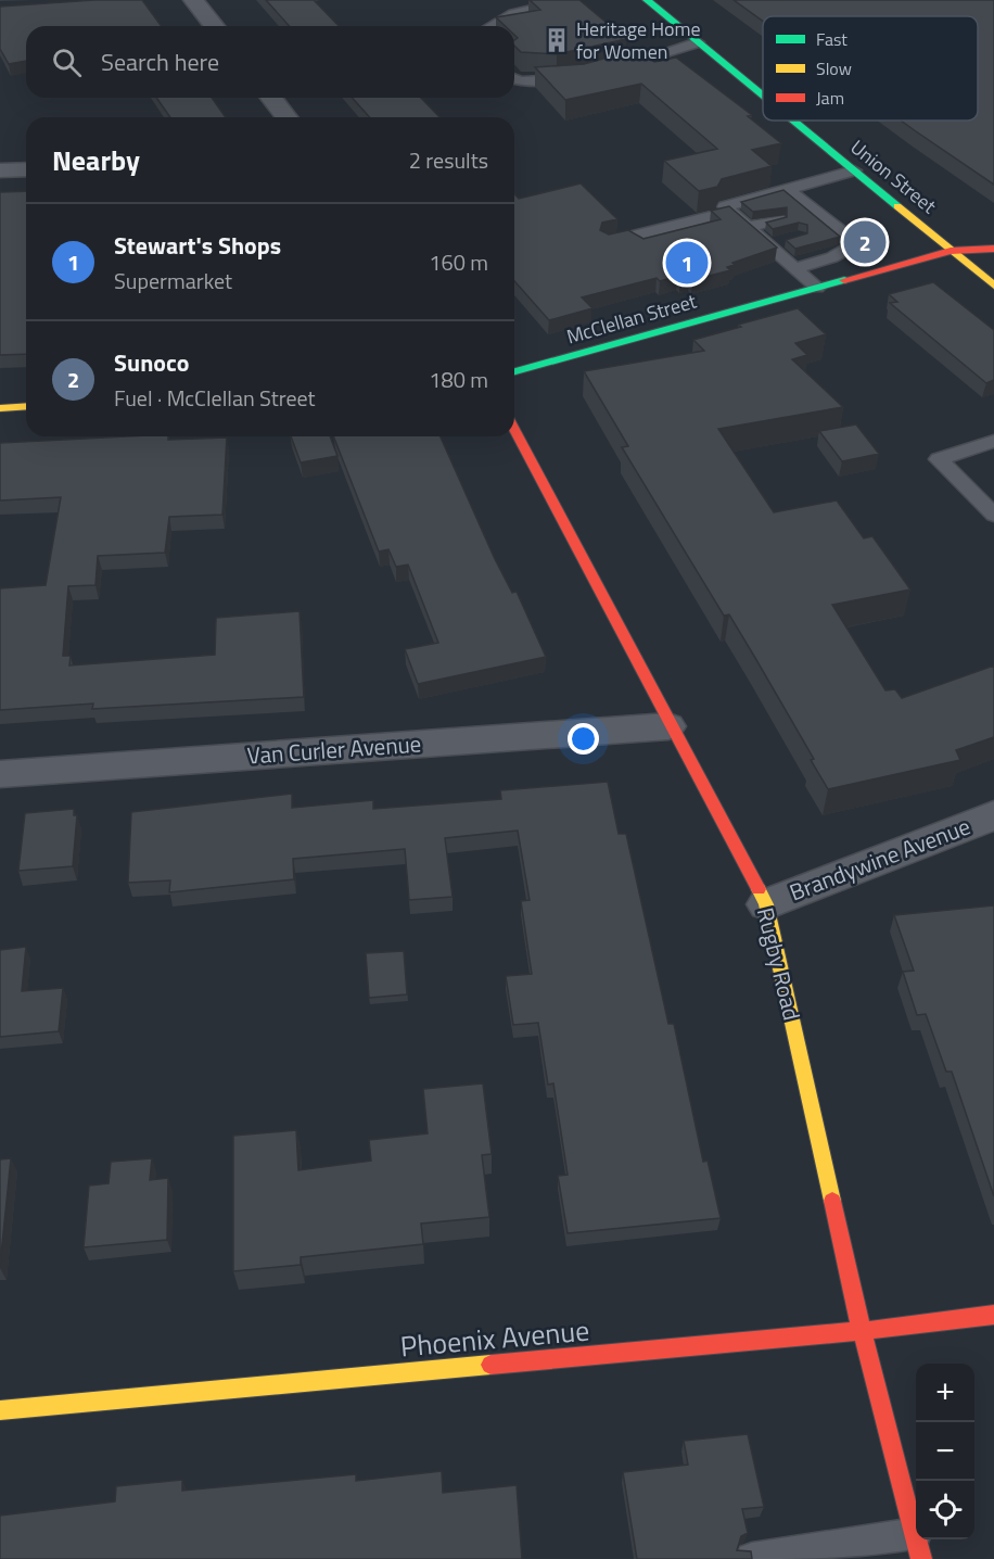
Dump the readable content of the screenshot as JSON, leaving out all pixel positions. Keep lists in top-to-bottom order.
{
  "streets": {
    "street": [
      "Union Street",
      "McClellan Street",
      "Van Curler Avenue",
      "Brandywine Avenue",
      "Rugby Road",
      "Phoenix Avenue"
    ]
  },
  "crossings": [
    ["Union Street", "McClellan Street"],
    ["Van Curler Avenue", "Rugby Road"],
    ["Brandywine Avenue", "Rugby Road"],
    ["Rugby Road", "Phoenix Avenue"]
  ],
  "places": {
    "building": ["Heritage Home for Women"]
  },
  "legend": ["Fast", "Slow", "Jam"],
  "page": {
    "search": "Search here",
    "heading": ["Nearby", "2 results"],
    "list": [
      {
        "mark": "1",
        "name": "Stewart's Shops",
        "note": "Supermarket",
        "value": "160 m"
      },
      {
        "mark": "2",
        "name": "Sunoco",
        "note": "Fuel · McClellan Street",
        "value": "180 m"
      }
    ],
    "pins": ["2", "1"],
    "map_buttons": ["+", "−"]
  }
}
